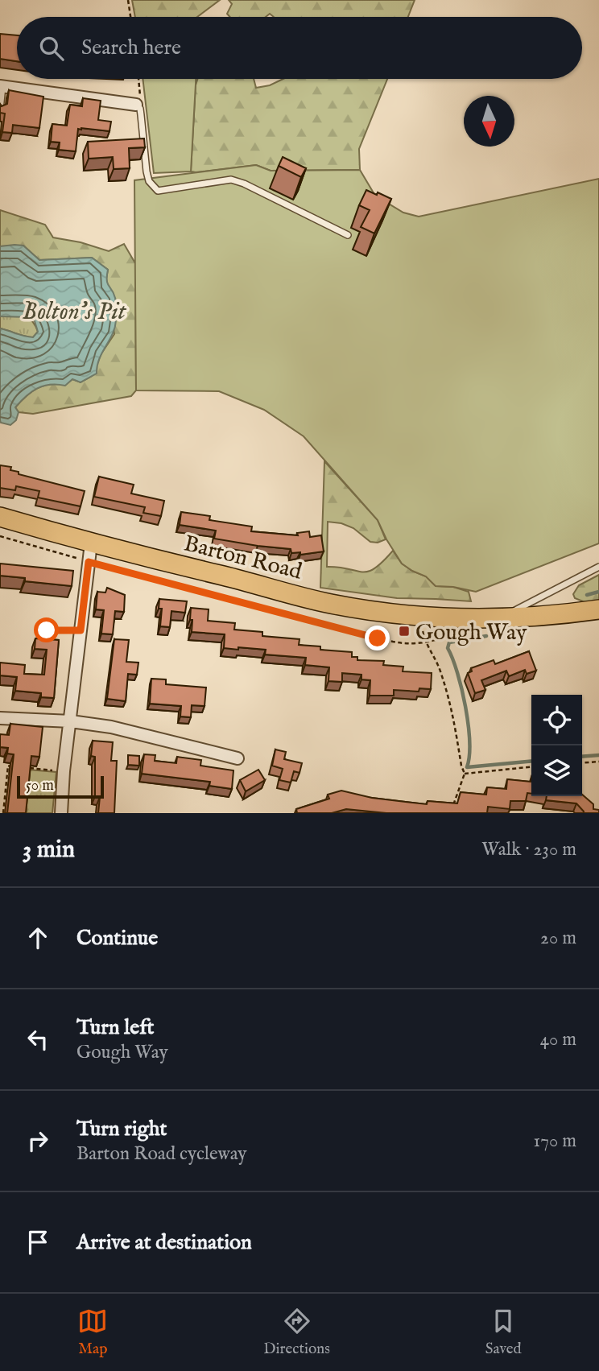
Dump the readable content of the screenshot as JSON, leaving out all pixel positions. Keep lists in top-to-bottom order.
{
  "streets": {
    "main road": ["Barton Road"]
  },
  "water": ["Bolton’s Pit"],
  "places": {
    "transit": ["Gough Way"]
  },
  "scale_bar": "50 m",
  "north": "bottom",
  "page": {
    "search": "Search here",
    "scale": "50 m",
    "heading": ["3 min", "Walk · 230 m"],
    "list": [
      ["Continue", "20 m"],
      ["Turn left", "Gough Way", "40 m"],
      ["Turn right", "Barton Road cycleway", "170 m"],
      "Arrive at destination"
    ],
    "nav": ["Map", "Directions", "Saved"]
  }
}
